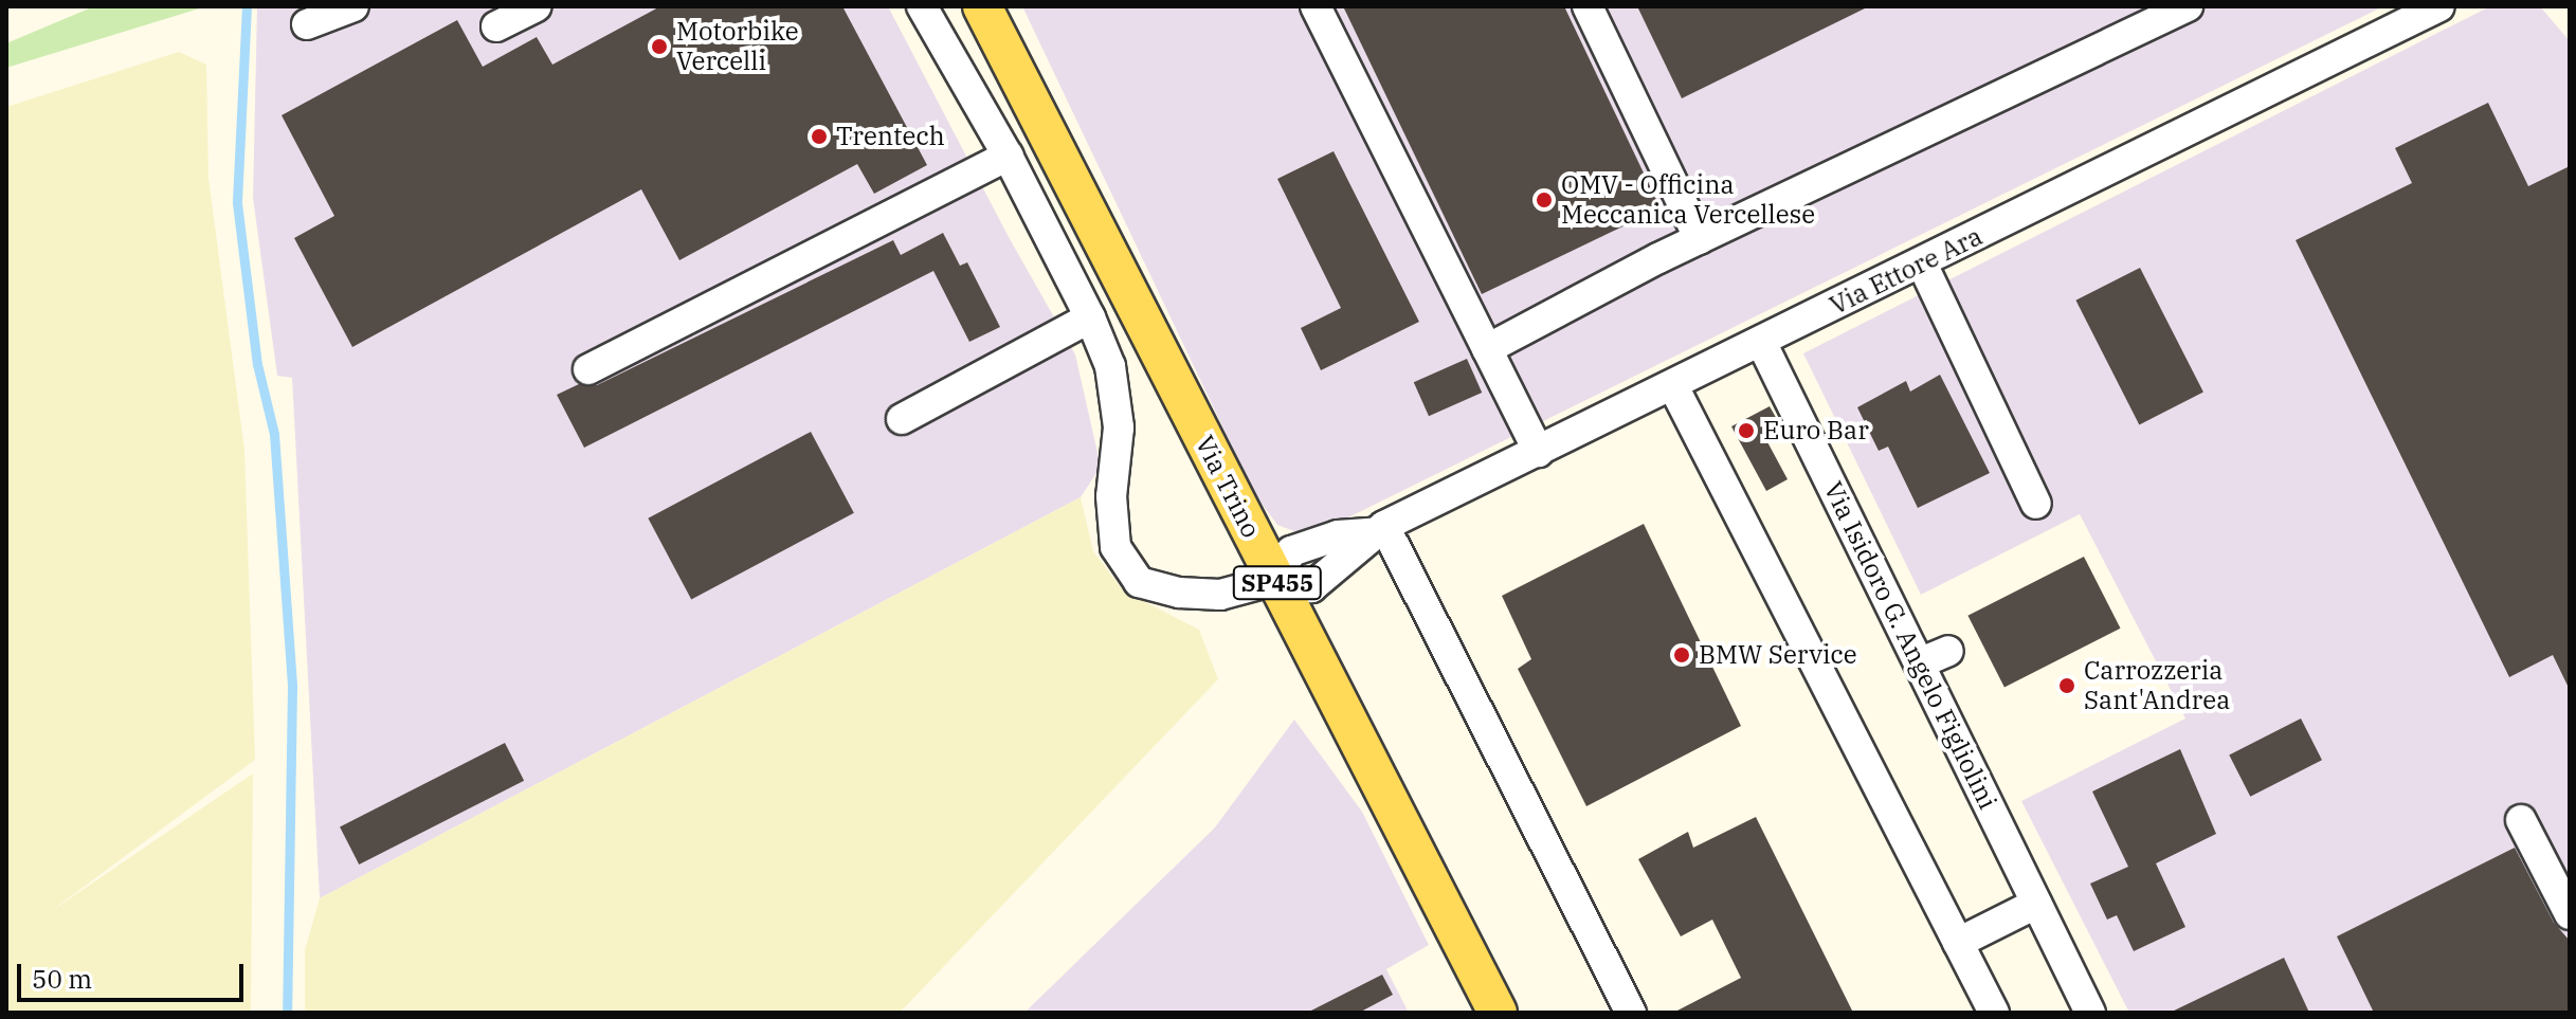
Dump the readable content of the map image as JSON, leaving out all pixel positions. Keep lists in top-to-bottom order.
{
  "streets": {
    "main road": ["Via Trino", "SP455"],
    "street": ["Via Ettore Ara", "Via Isidoro G. Angelo Figliolini"]
  },
  "crossings": [
    ["Via Ettore Ara", "Via Trino"],
    ["Via Ettore Ara", "Via Isidoro G. Angelo Figliolini"]
  ],
  "places": [
    "Motorbike Vercelli",
    "Trentech",
    "OMV - Officina Meccanica Vercellese",
    "Euro Bar",
    "BMW Service",
    "Carrozzeria Sant'Andrea"
  ],
  "scale_bar": "50 m"
}
